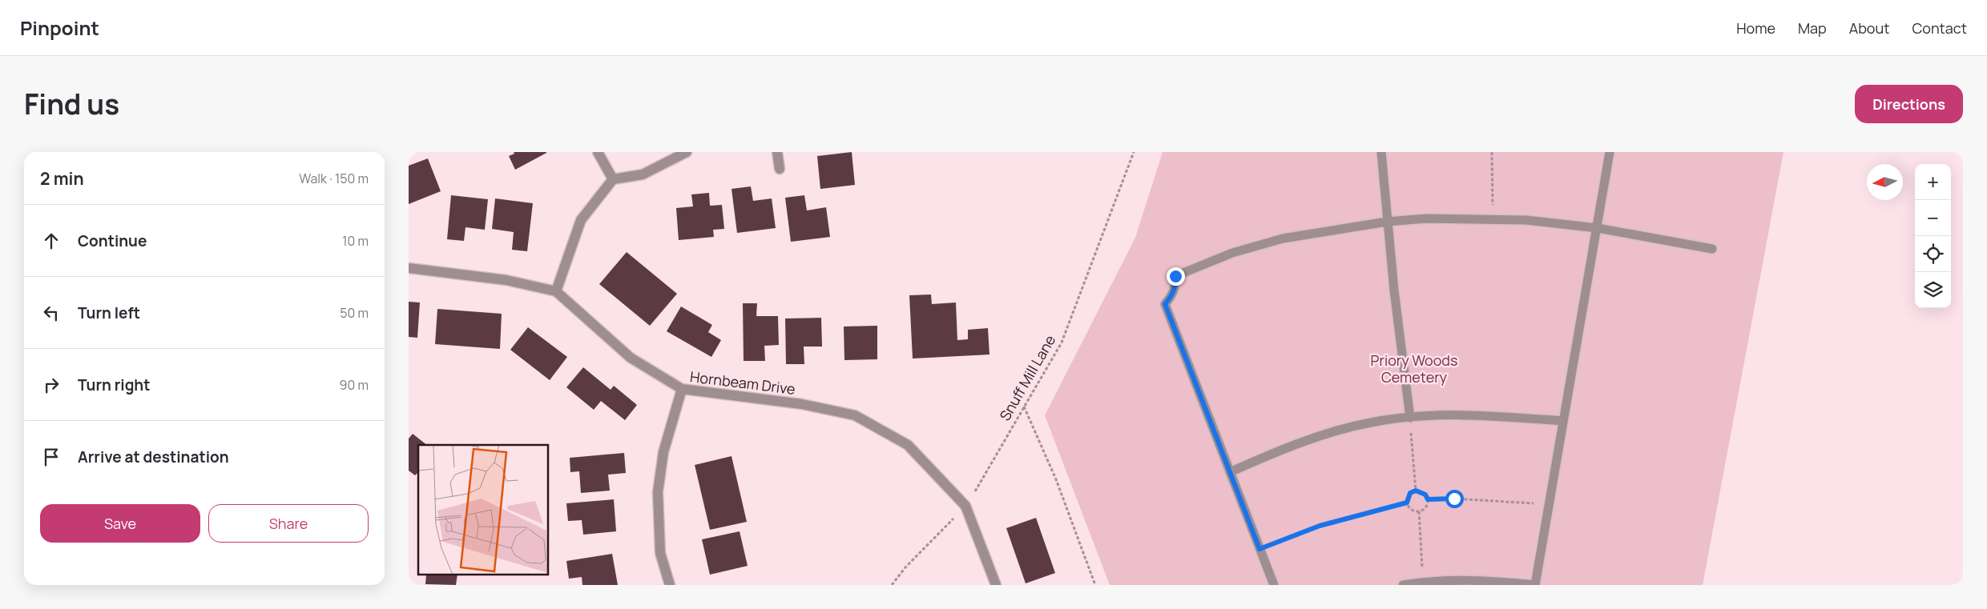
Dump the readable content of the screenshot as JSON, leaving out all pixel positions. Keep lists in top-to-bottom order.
{
  "streets": {
    "street": ["Hornbeam Drive"],
    "path": ["Snuff Mill Lane"]
  },
  "crossings": [
    ["Snuff Mill Lane", "Hornbeam Drive"]
  ],
  "parks": ["Priory Woods Cemetery"],
  "north": "left",
  "page": {
    "header": "Pinpoint",
    "nav": [
      "Home",
      "Map",
      "About",
      "Contact"
    ],
    "title": "Find us",
    "buttons": [
      "Directions",
      ["Save", "Share"]
    ],
    "heading": ["2 min", "Walk · 150 m"],
    "map_buttons": ["+", "−"],
    "list": [
      ["Continue", "10 m"],
      ["Turn left", "50 m"],
      ["Turn right", "90 m"],
      "Arrive at destination"
    ]
  }
}
